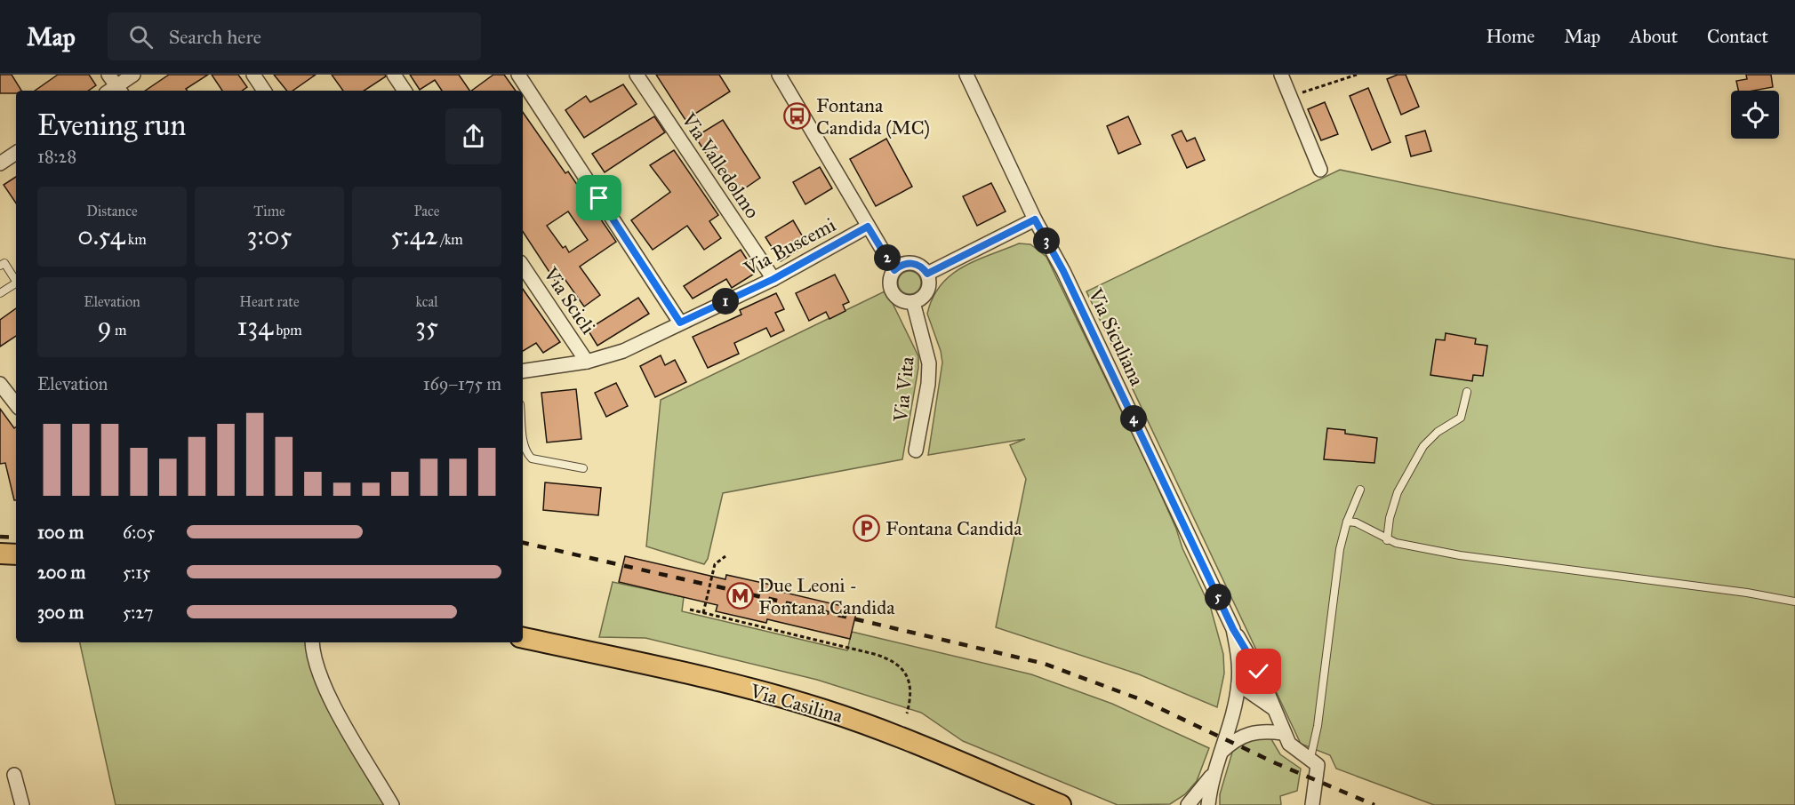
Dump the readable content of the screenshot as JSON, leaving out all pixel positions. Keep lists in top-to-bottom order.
{
  "streets": {
    "main road": ["Via Casilina"],
    "street": [
      "Via Valledolmo",
      "Via Buscemi",
      "Via Scicli",
      "Via Siculiana",
      "Via Vita"
    ]
  },
  "crossings": [
    ["Via Valledolmo", "Via Buscemi"],
    ["Via Buscemi", "Via Scicli"]
  ],
  "places": {
    "bus stop": ["Fontana Candida (MC)"],
    "parking": ["Fontana Candida"],
    "metro station": ["Due Leoni - Fontana Candida"]
  },
  "page": {
    "header": "Map",
    "search": "Search here",
    "nav": [
      "Home",
      "Map",
      "About",
      "Contact"
    ],
    "heading": ["Evening run", "18:28"],
    "stats": [
      ["Distance", "0.54 km"],
      ["Time", "3:05"],
      ["Pace", "5:42 /km"],
      ["Elevation", "9 m"],
      ["Heart rate", "134 bpm"],
      ["kcal", "35"]
    ],
    "pins": [
      "3",
      "2",
      "1",
      "4",
      "5"
    ],
    "chart": ["Elevation", "169–175 m"],
    "list": [
      {
        "name": "100 m",
        "note": "6:05"
      },
      {
        "name": "200 m",
        "note": "5:15"
      },
      {
        "name": "300 m",
        "note": "5:27"
      }
    ]
  }
}
